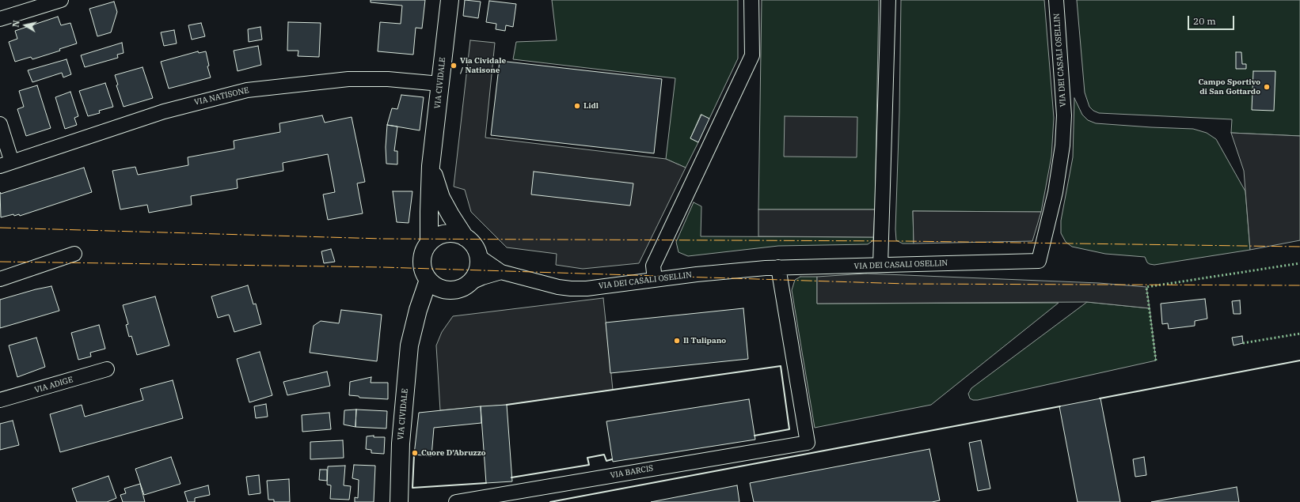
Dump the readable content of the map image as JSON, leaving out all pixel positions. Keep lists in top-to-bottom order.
{
  "streets": {
    "main road": ["VIA CIVIDALE"],
    "street": [
      "VIA DEI CASALI OSELLIN",
      "VIA NATISONE",
      "VIA ADIGE",
      "VIA BARCIS"
    ]
  },
  "crossings": [
    ["VIA DEI CASALI OSELLIN", "VIA CIVIDALE"],
    ["VIA DEI CASALI OSELLIN", "VIA BARCIS"],
    ["VIA CIVIDALE", "VIA NATISONE"]
  ],
  "places": [
    "Via Cividale / Natisone",
    "Campo Sportivo di San Gottardo",
    "Lidl",
    "Il Tulipano",
    "Cuore D’Abruzzo"
  ],
  "scale_bar": "20 m",
  "north": "left"
}
